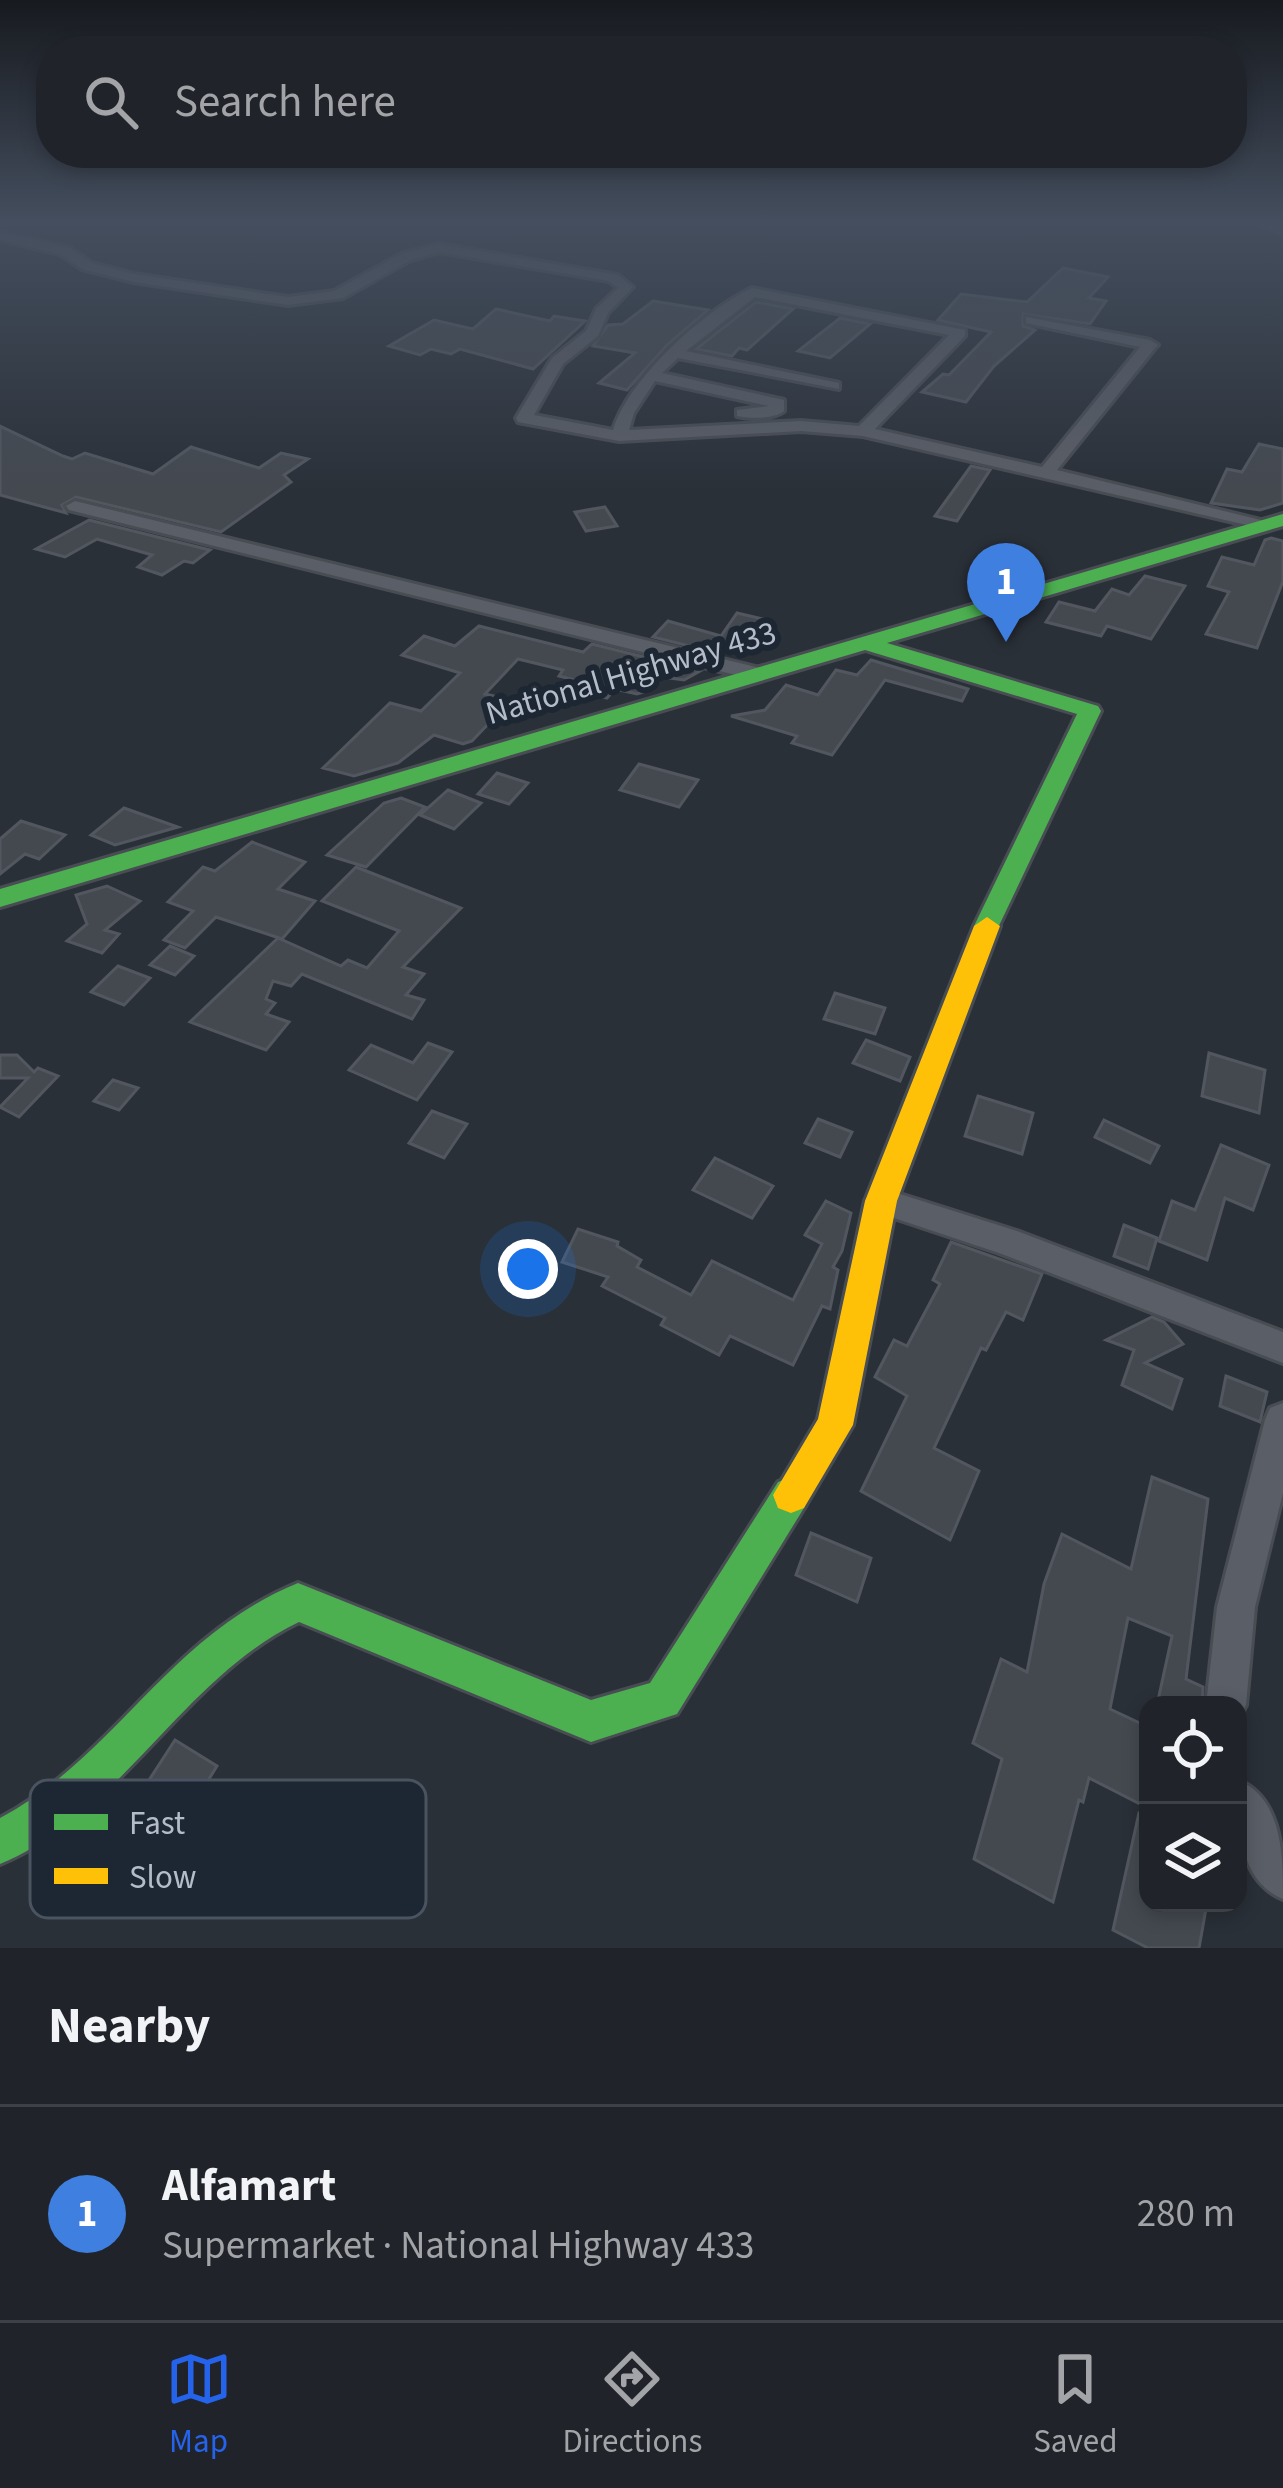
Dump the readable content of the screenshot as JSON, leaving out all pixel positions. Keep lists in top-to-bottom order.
{
  "streets": {
    "street": ["National Highway 433"]
  },
  "legend": ["Fast", "Slow"],
  "page": {
    "search": "Search here",
    "pins": "1",
    "heading": "Nearby",
    "list": [
      {
        "mark": "1",
        "name": "Alfamart",
        "note": "Supermarket · National Highway 433",
        "value": "280 m"
      }
    ],
    "nav": ["Map", "Directions", "Saved"]
  }
}
